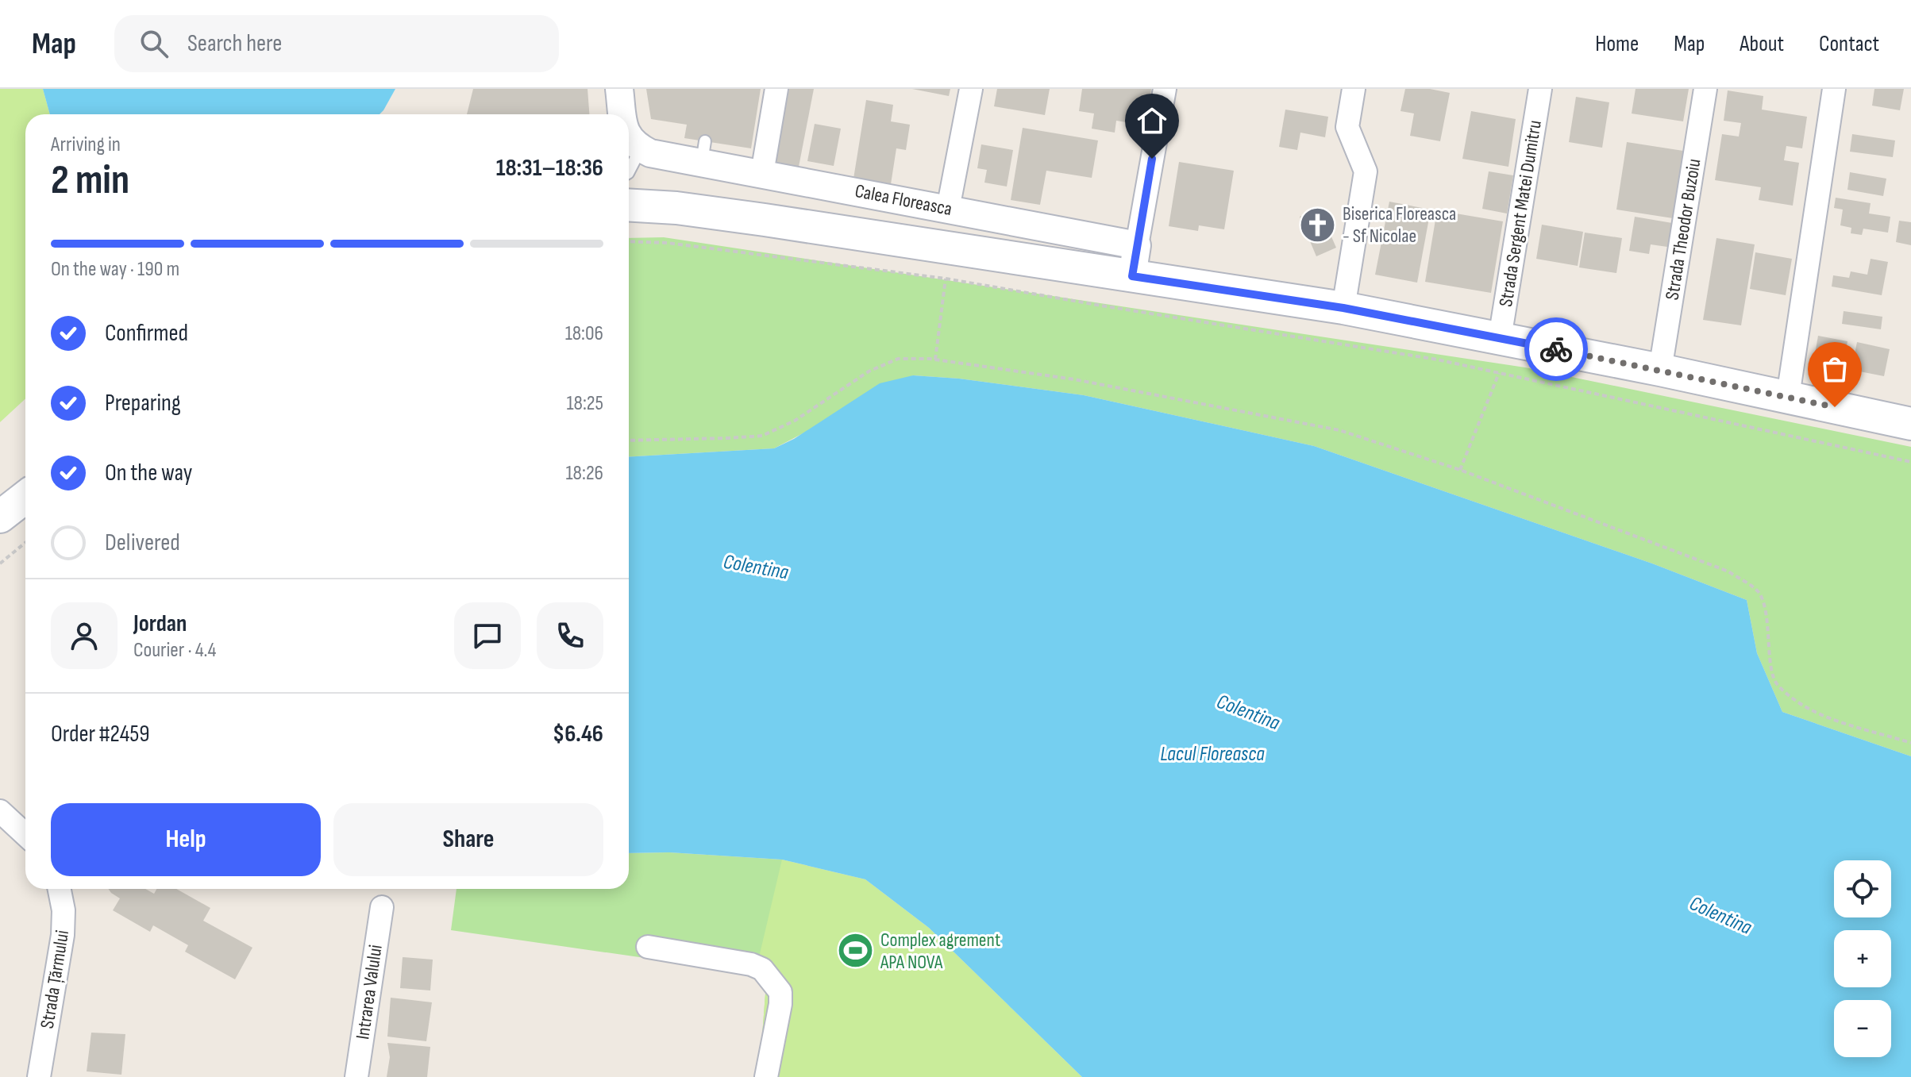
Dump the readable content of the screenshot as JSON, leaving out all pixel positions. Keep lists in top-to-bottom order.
{
  "streets": {
    "main road": ["Calea Floreasca"],
    "street": [
      "Strada Sergent Matei Dumitru",
      "Strada Theodor Buzoiu",
      "Strada Țărmului",
      "Intrarea Valului"
    ]
  },
  "crossings": [
    ["Calea Floreasca", "Strada Sergent Matei Dumitru"],
    ["Calea Floreasca", "Strada Theodor Buzoiu"]
  ],
  "water": ["Colentina", "Lacul Floreasca"],
  "places": {
    "church": ["Biserica Floreasca - Sf Nicolae"],
    "sports": ["Complex agrement APA NOVA"]
  },
  "page": {
    "header": "Map",
    "search": "Search here",
    "nav": [
      "Home",
      "Map",
      "About",
      "Contact"
    ],
    "heading": ["2 min", "Arriving in", "18:31–18:36"],
    "panel": [
      "Jordan",
      "Courier · 4.4",
      "Order #2459",
      "$6.46"
    ],
    "bar": "On the way · 190 m",
    "list": [
      ["Confirmed", "18:06"],
      ["Preparing", "18:25"],
      ["On the way", "18:26"],
      "Delivered"
    ],
    "buttons": ["Help", "Share"],
    "map_buttons": ["+", "−"]
  }
}
